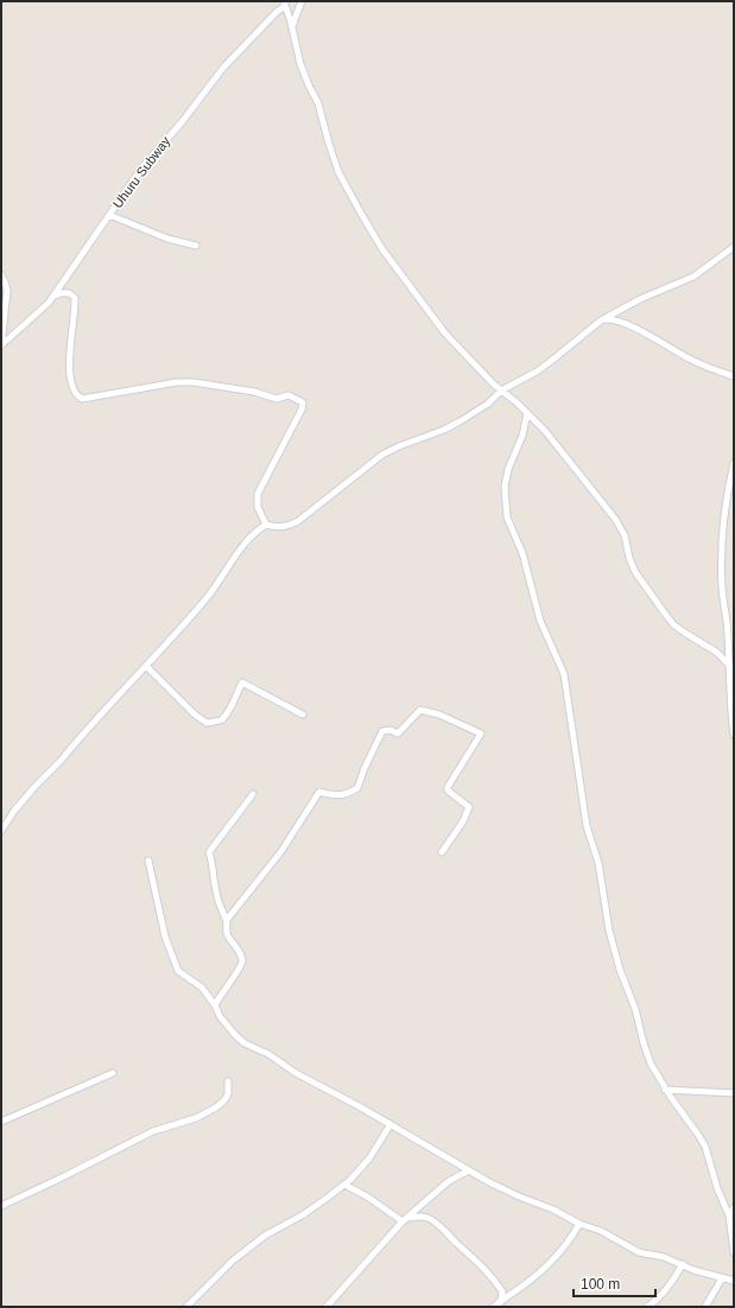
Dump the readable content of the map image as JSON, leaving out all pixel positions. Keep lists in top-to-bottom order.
{
  "streets": {
    "street": ["Uhuru Subway"]
  },
  "scale_bar": "100 m"
}
